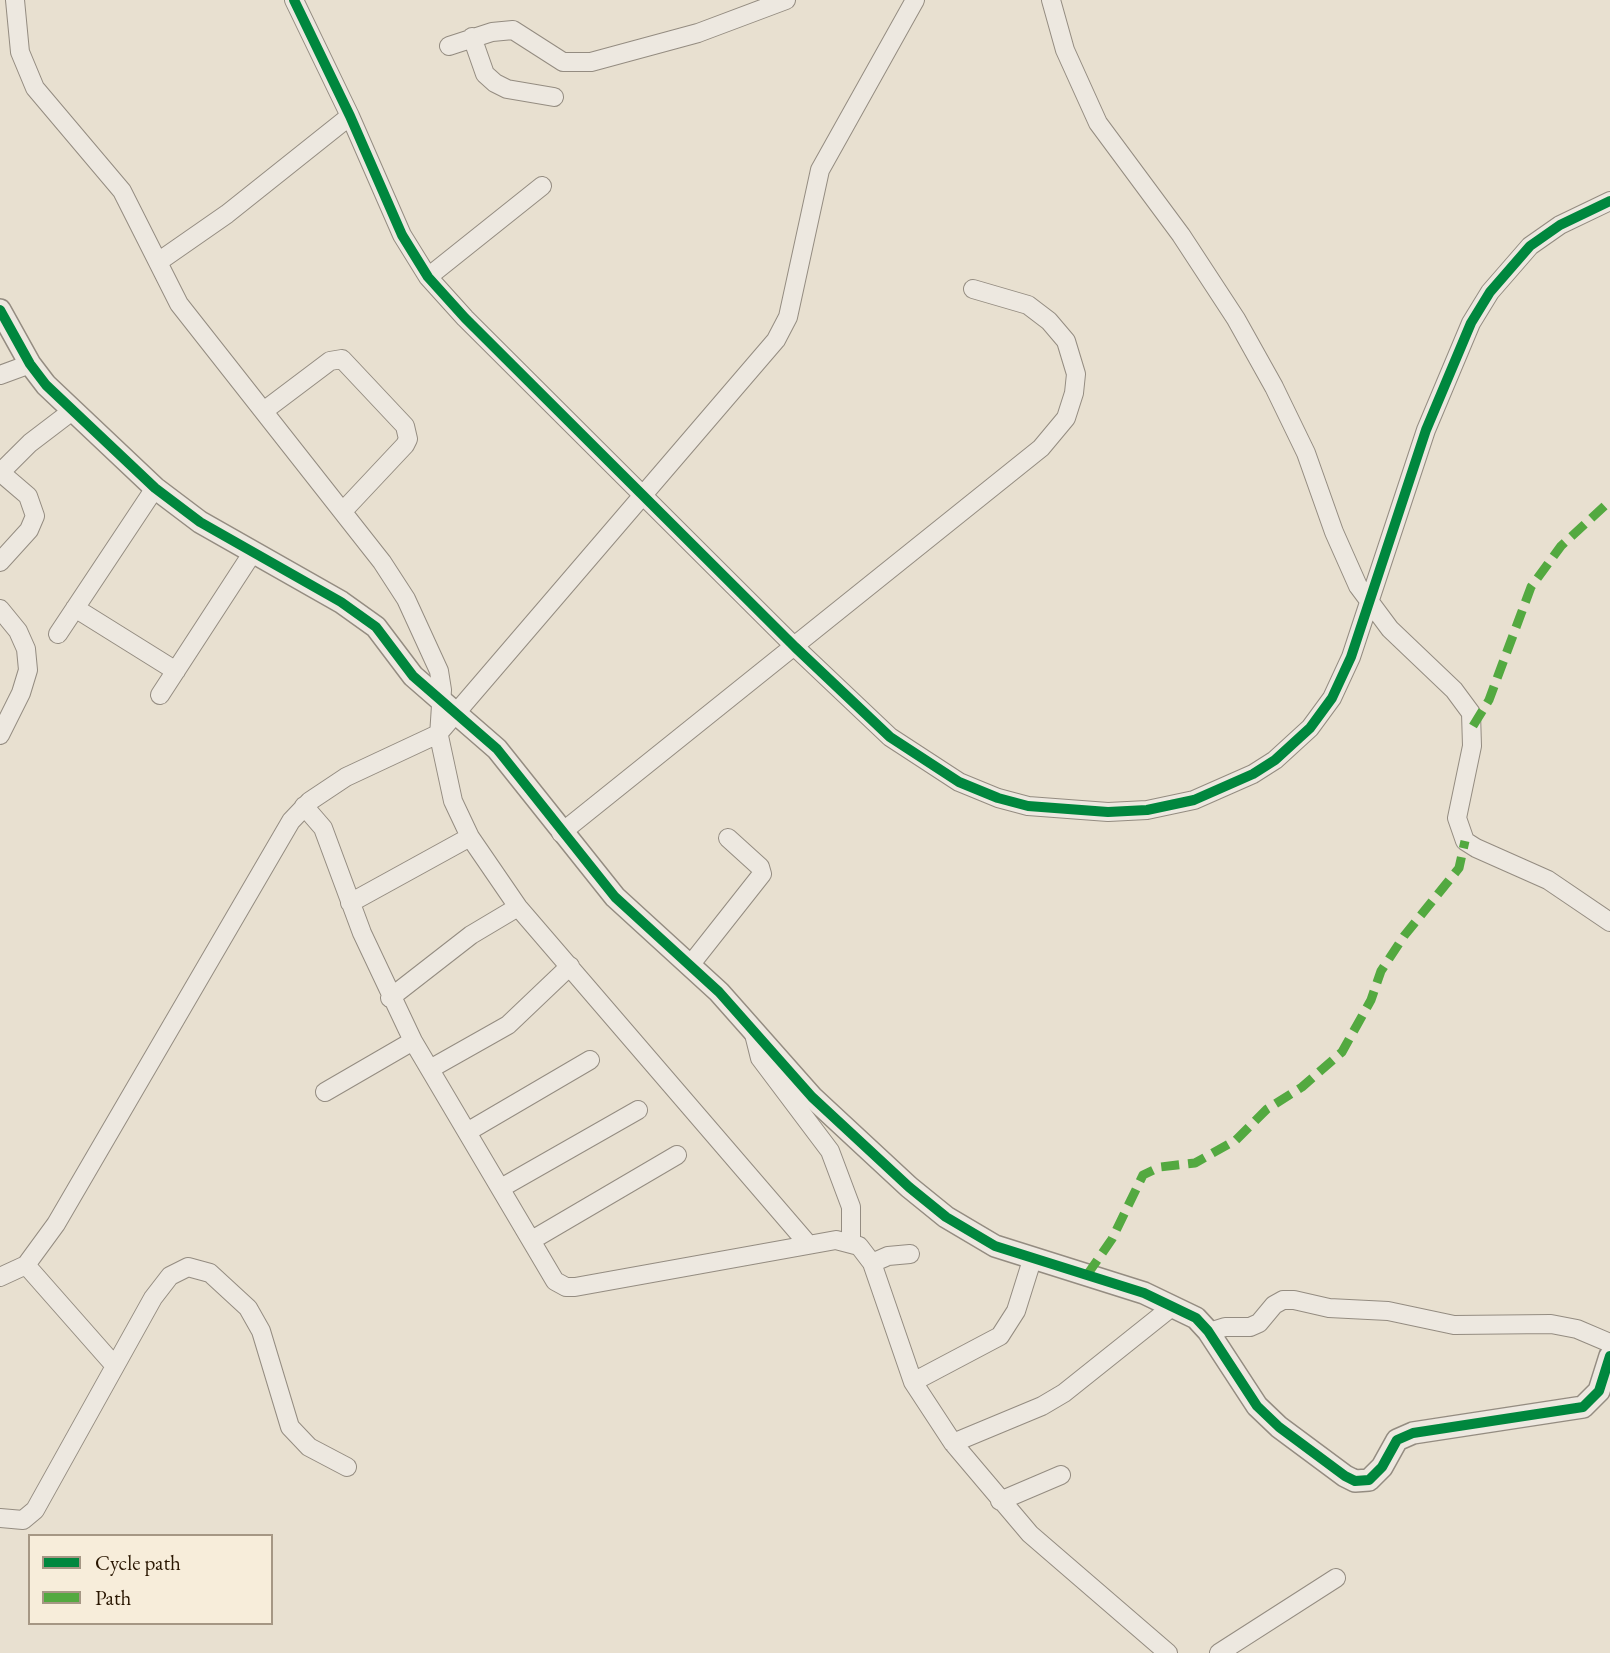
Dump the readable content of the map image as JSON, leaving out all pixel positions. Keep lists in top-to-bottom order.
{
  "legend": ["Cycle path", "Path"]
}
